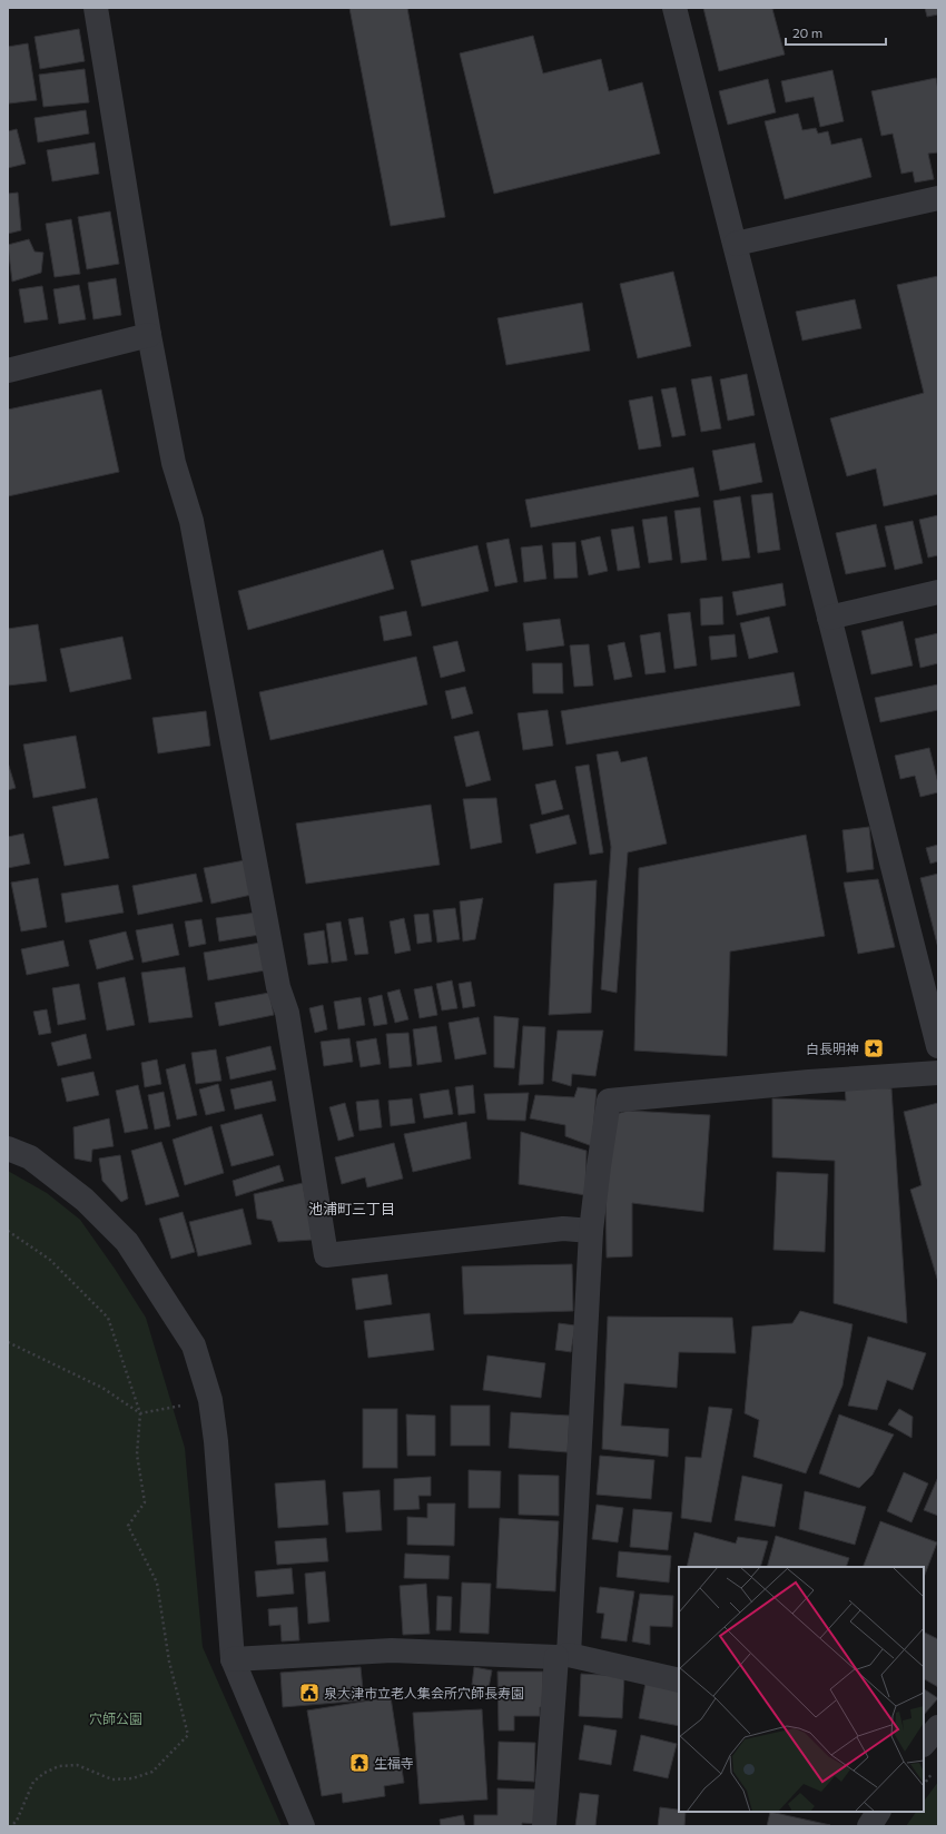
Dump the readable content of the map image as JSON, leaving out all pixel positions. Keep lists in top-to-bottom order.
{
  "districts": ["池浦町三丁目"],
  "parks": ["穴師公園"],
  "places": {
    "place": ["白長明神"],
    "public building": ["泉大津市立老人集会所穴師長寿園"],
    "temple": ["生福寺"]
  },
  "scale_bar": "20 m"
}
